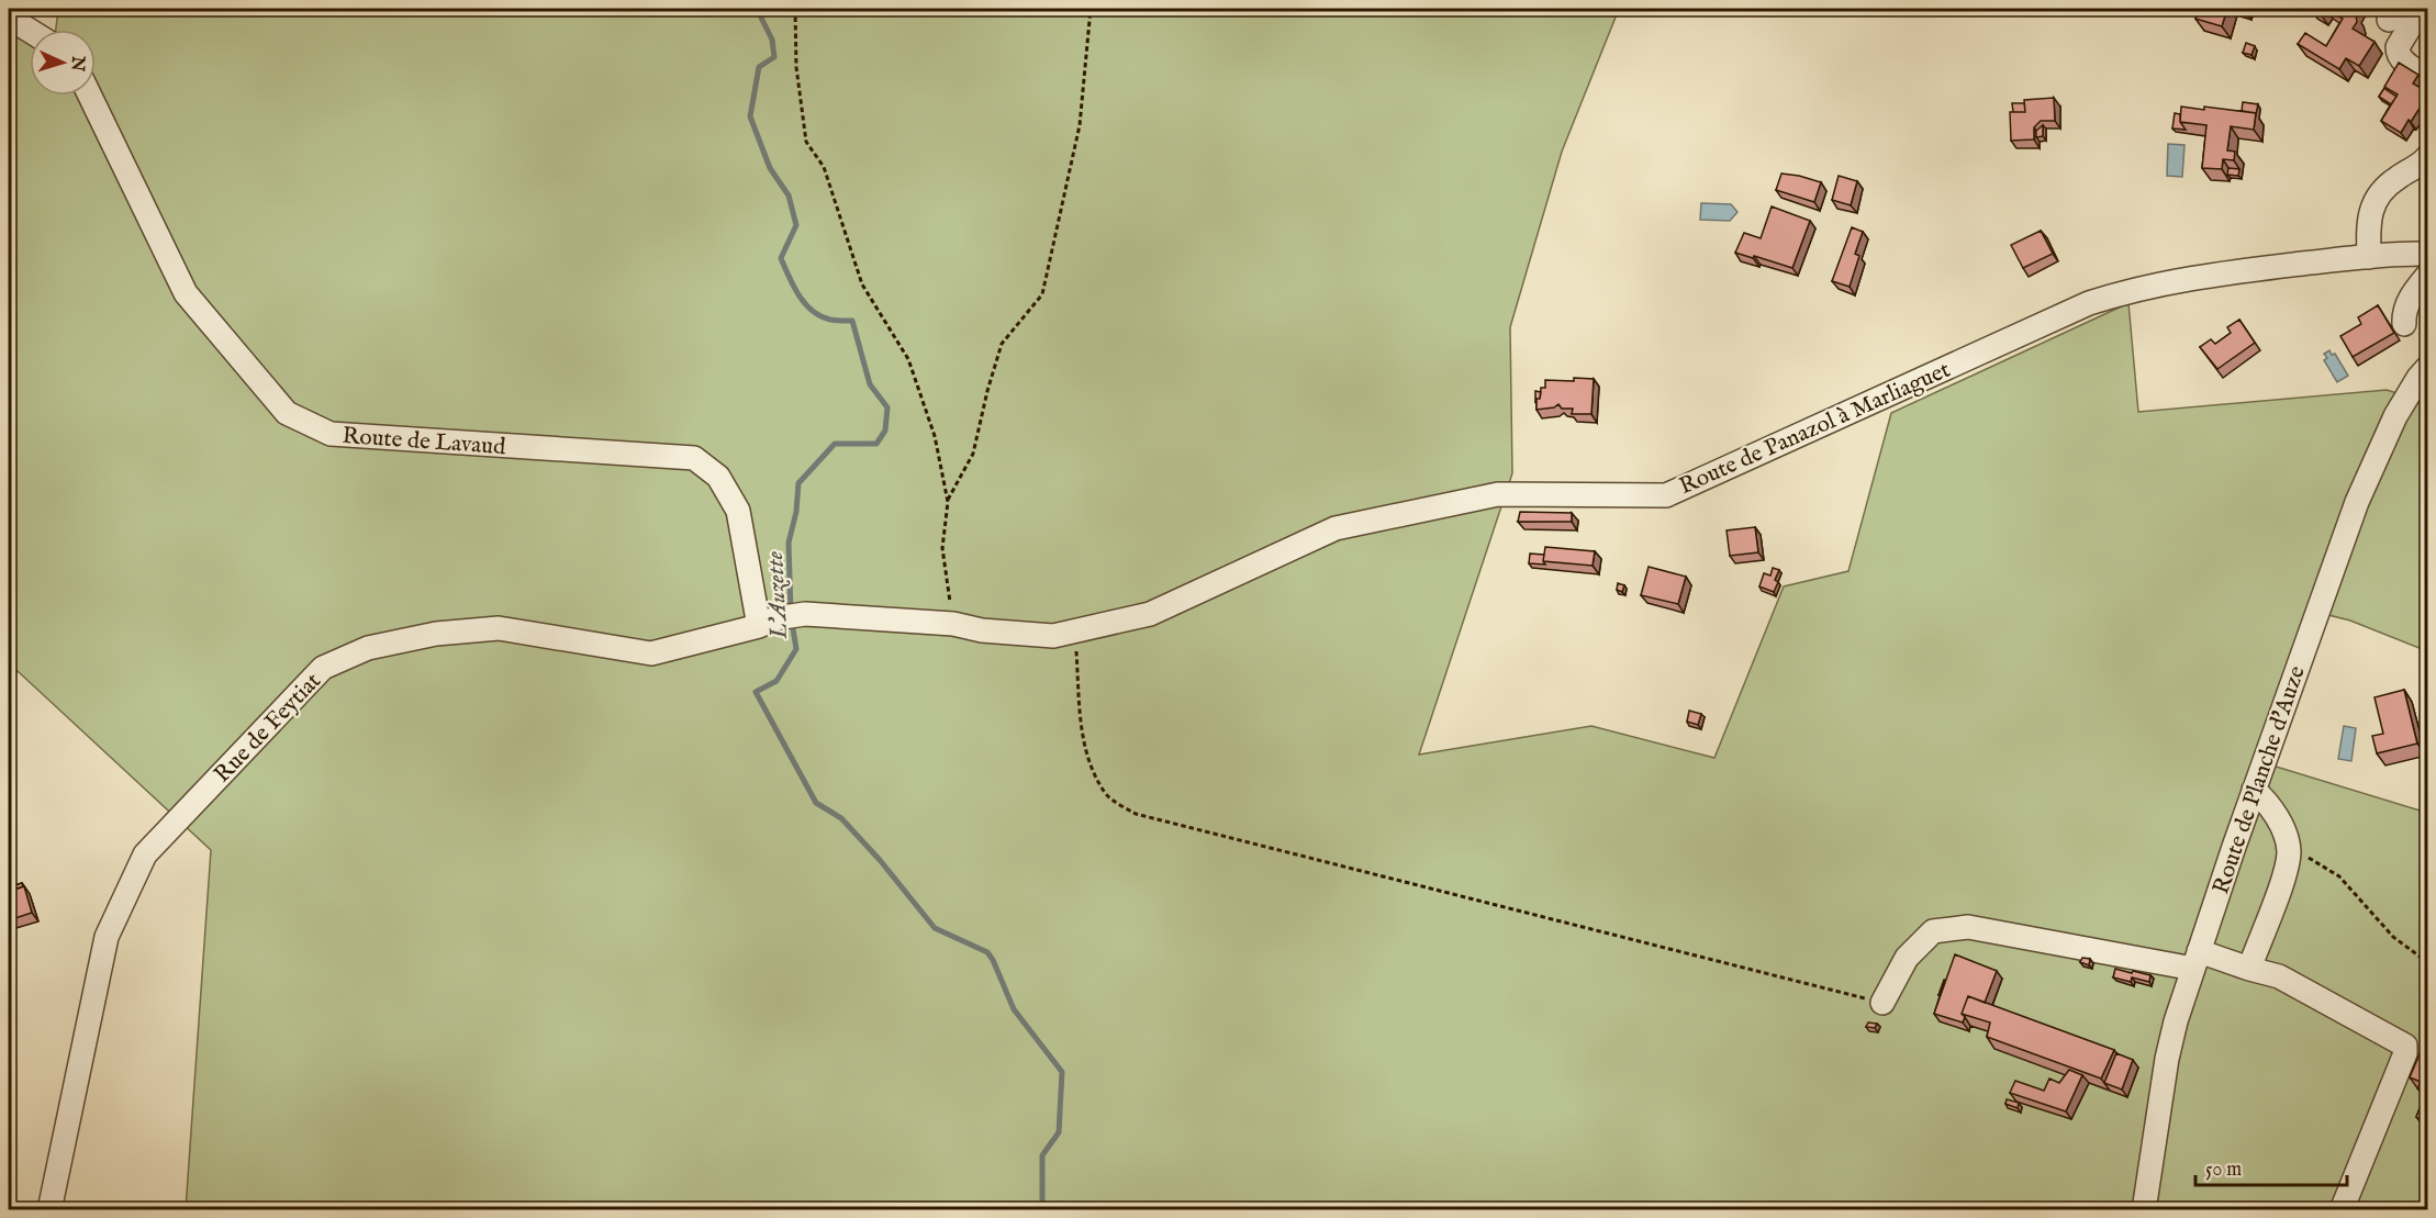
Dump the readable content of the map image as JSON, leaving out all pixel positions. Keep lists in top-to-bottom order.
{
  "streets": {
    "street": [
      "Route de Panazol à Marliaguet",
      "Route de Lavaud",
      "Rue de Feytiat",
      "Route de Planche d'Auze"
    ]
  },
  "crossings": [
    ["Route de Panazol à Marliaguet", "Route de Lavaud"],
    ["Route de Panazol à Marliaguet", "Rue de Feytiat"],
    ["Route de Lavaud", "Rue de Feytiat"]
  ],
  "water": ["L'Auzette"],
  "scale_bar": "50 m",
  "north": "right"
}
